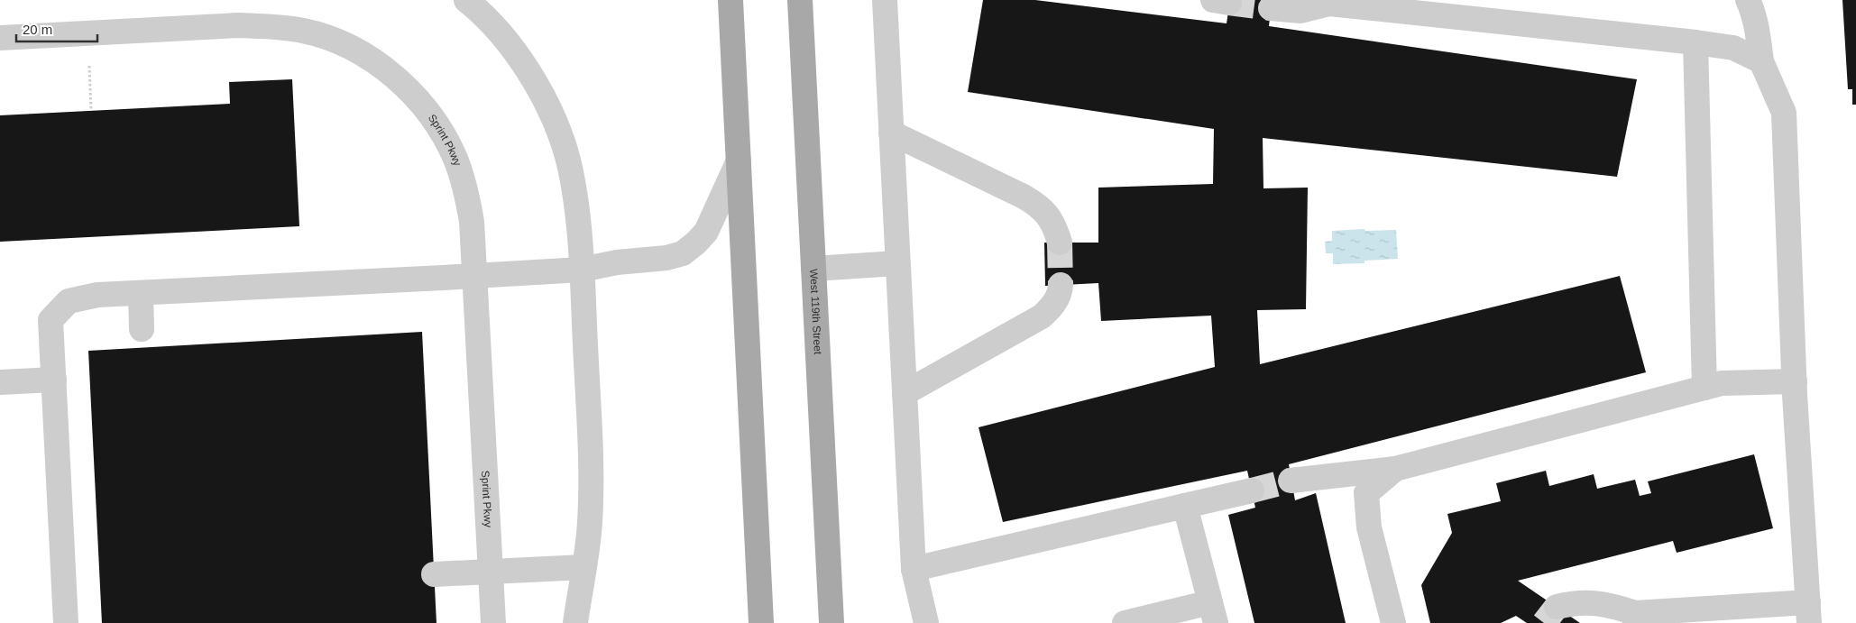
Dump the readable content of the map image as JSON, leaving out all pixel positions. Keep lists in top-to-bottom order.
{
  "streets": {
    "main road": ["West 119th Street"],
    "street": ["Sprint Pkwy"]
  },
  "scale_bar": "20 m"
}
